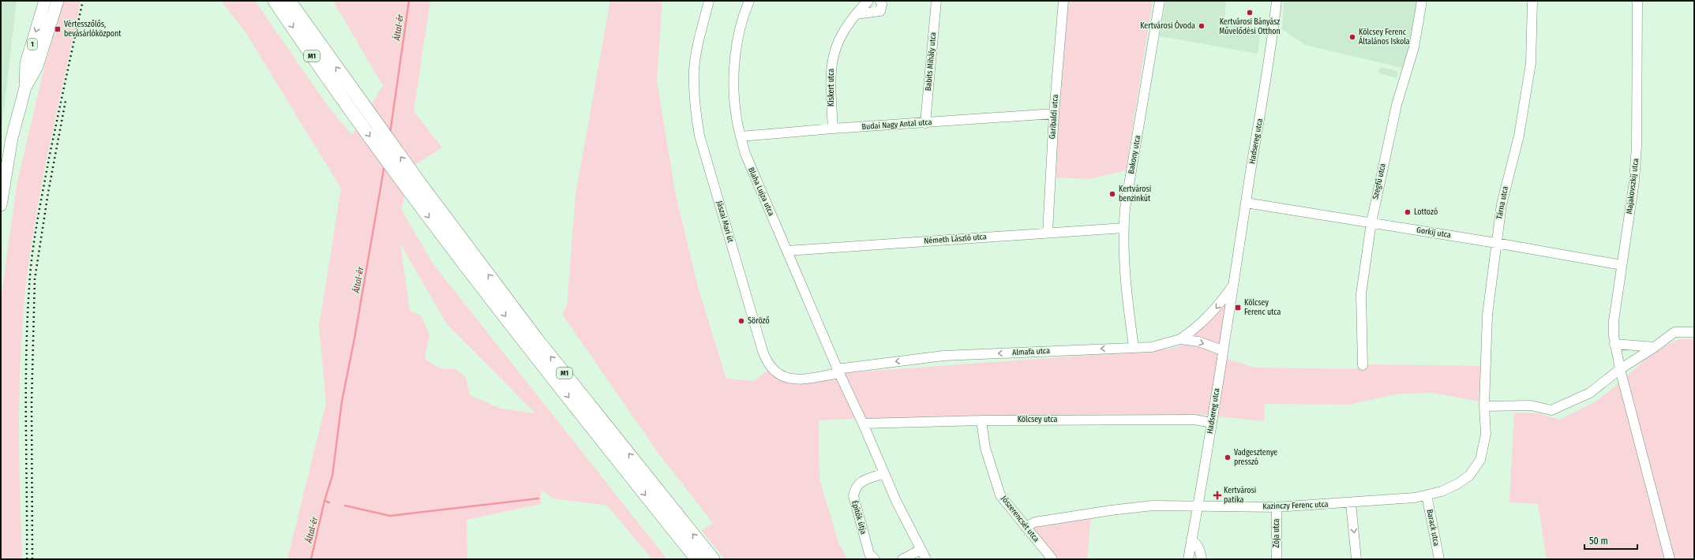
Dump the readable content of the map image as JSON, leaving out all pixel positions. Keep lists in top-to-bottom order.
{
  "streets": {
    "highway": ["M1"],
    "main road": ["1"],
    "street": [
      "Babits Mihály utca",
      "Kiskert utca",
      "Garibaldi utca",
      "Budai Nagy Antal utca",
      "Hadsereg utca",
      "Bakony utca",
      "Szegfű utca",
      "Majakovszkij utca",
      "Blaha Lujza utca",
      "Tárna utca",
      "Jászai Mari út",
      "Gorkij utca",
      "Németh László utca",
      "Almafa utca",
      "Kölcsey utca",
      "Kazinczy Ferenc utca",
      "Építők útja",
      "Jószerencsét utca",
      "Barack utca",
      "Zója utca"
    ]
  },
  "crossings": [
    ["Babits Mihály utca", "Budai Nagy Antal utca"],
    ["Kiskert utca", "Budai Nagy Antal utca"],
    ["Garibaldi utca", "Budai Nagy Antal utca"],
    ["Garibaldi utca", "Németh László utca"],
    ["Budai Nagy Antal utca", "Blaha Lujza utca"],
    ["Hadsereg utca", "Gorkij utca"],
    ["Hadsereg utca", "Almafa utca"],
    ["Hadsereg utca", "Kölcsey utca"],
    ["Hadsereg utca", "Kazinczy Ferenc utca"],
    ["Bakony utca", "Németh László utca"],
    ["Bakony utca", "Almafa utca"],
    ["Szegfű utca", "Gorkij utca"],
    ["Majakovszkij utca", "Gorkij utca"],
    ["Blaha Lujza utca", "Jászai Mari út"],
    ["Blaha Lujza utca", "Németh László utca"],
    ["Blaha Lujza utca", "Almafa utca"],
    ["Tárna utca", "Gorkij utca"],
    ["Tárna utca", "Kazinczy Ferenc utca"],
    ["Jászai Mari út", "Almafa utca"],
    ["Kölcsey utca", "Jószerencsét utca"],
    ["Kazinczy Ferenc utca", "Jószerencsét utca"],
    ["Kazinczy Ferenc utca", "Barack utca"],
    ["Kazinczy Ferenc utca", "Zója utca"]
  ],
  "water": ["Által-ér"],
  "places": {
    "other": [
      "Kertvárosi Bányász Művelődési Otthon",
      "Kertvárosi Óvoda",
      "Kölcsey Ferenc Általános Iskola",
      "Kertvárosi benzinkút",
      "Lottozó",
      "Söröző",
      "Vadgesztenye presszó"
    ],
    "transit": ["Vértesszőlős, bevásárlóközpont", "Kölcsey Ferenc utca"],
    "health": ["Kertvárosi patika"]
  },
  "scale_bar": "50 m"
}
